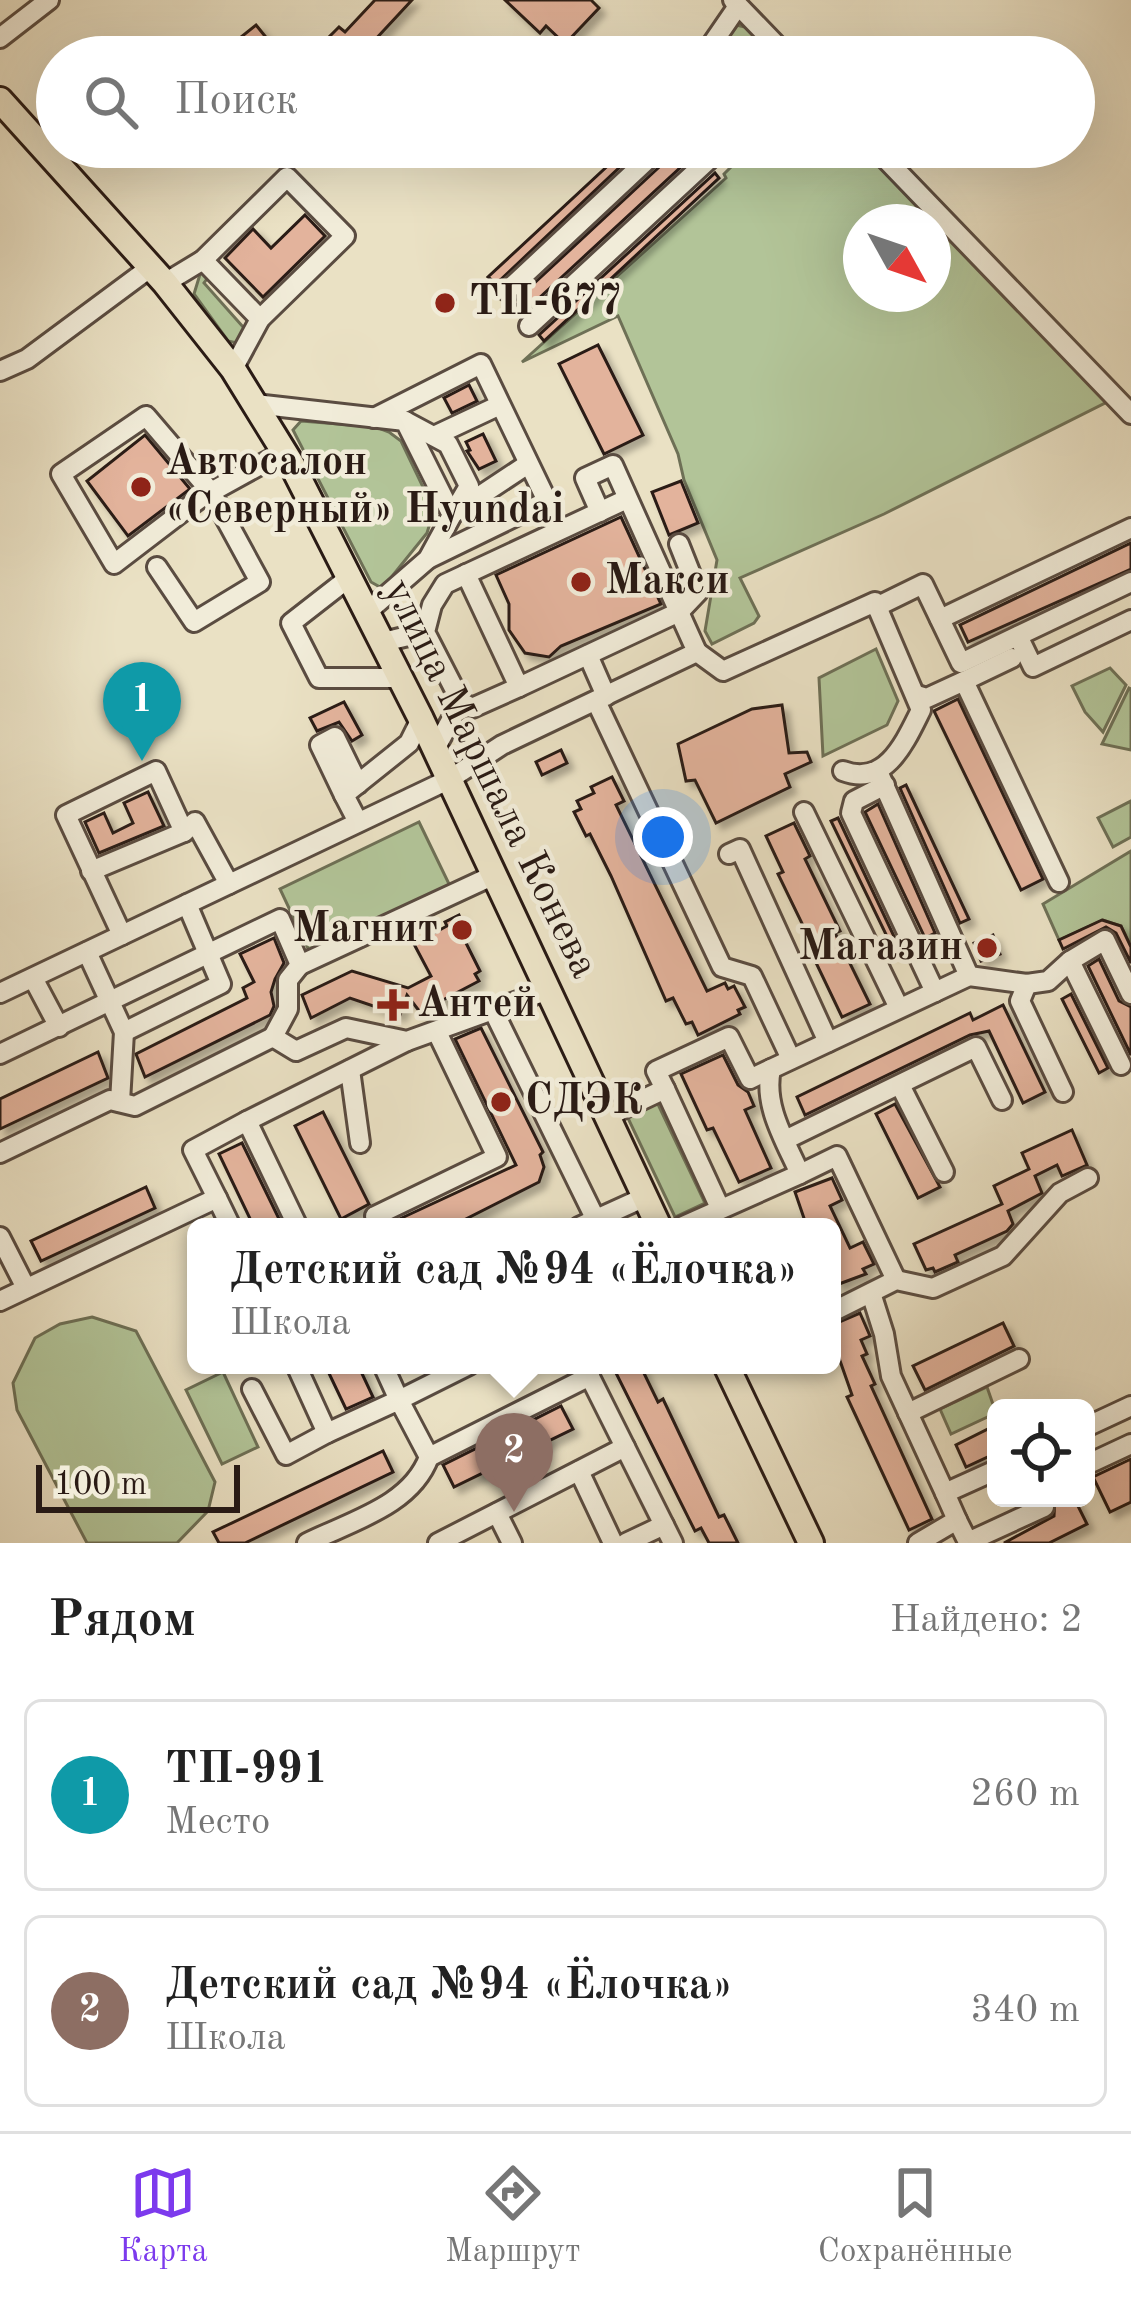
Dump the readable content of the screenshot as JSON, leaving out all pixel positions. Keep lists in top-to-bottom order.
{
  "streets": {
    "main road": ["улица Маршала Конева"]
  },
  "places": {
    "other": [
      "ТП-677",
      "Автосалон «Северный» Hyundai",
      "Макси",
      "Магнит",
      "Магазин",
      "СДЭК"
    ],
    "health": ["Антей"]
  },
  "scale_bar": "100 m",
  "north": "bottom right",
  "page": {
    "search": "Поиск",
    "pins": ["1", "2"],
    "popup": ["Детский сад №94 «Ёлочка»", "Школа"],
    "scale": "100 m",
    "heading": ["Рядом", "Найдено: 2"],
    "list": [
      {
        "mark": "1",
        "name": "ТП-991",
        "note": "Место",
        "value": "260 m"
      },
      {
        "mark": "2",
        "name": "Детский сад №94 «Ёлочка»",
        "note": "Школа",
        "value": "340 m"
      }
    ],
    "nav": ["Карта", "Маршрут", "Сохранённые"]
  }
}
